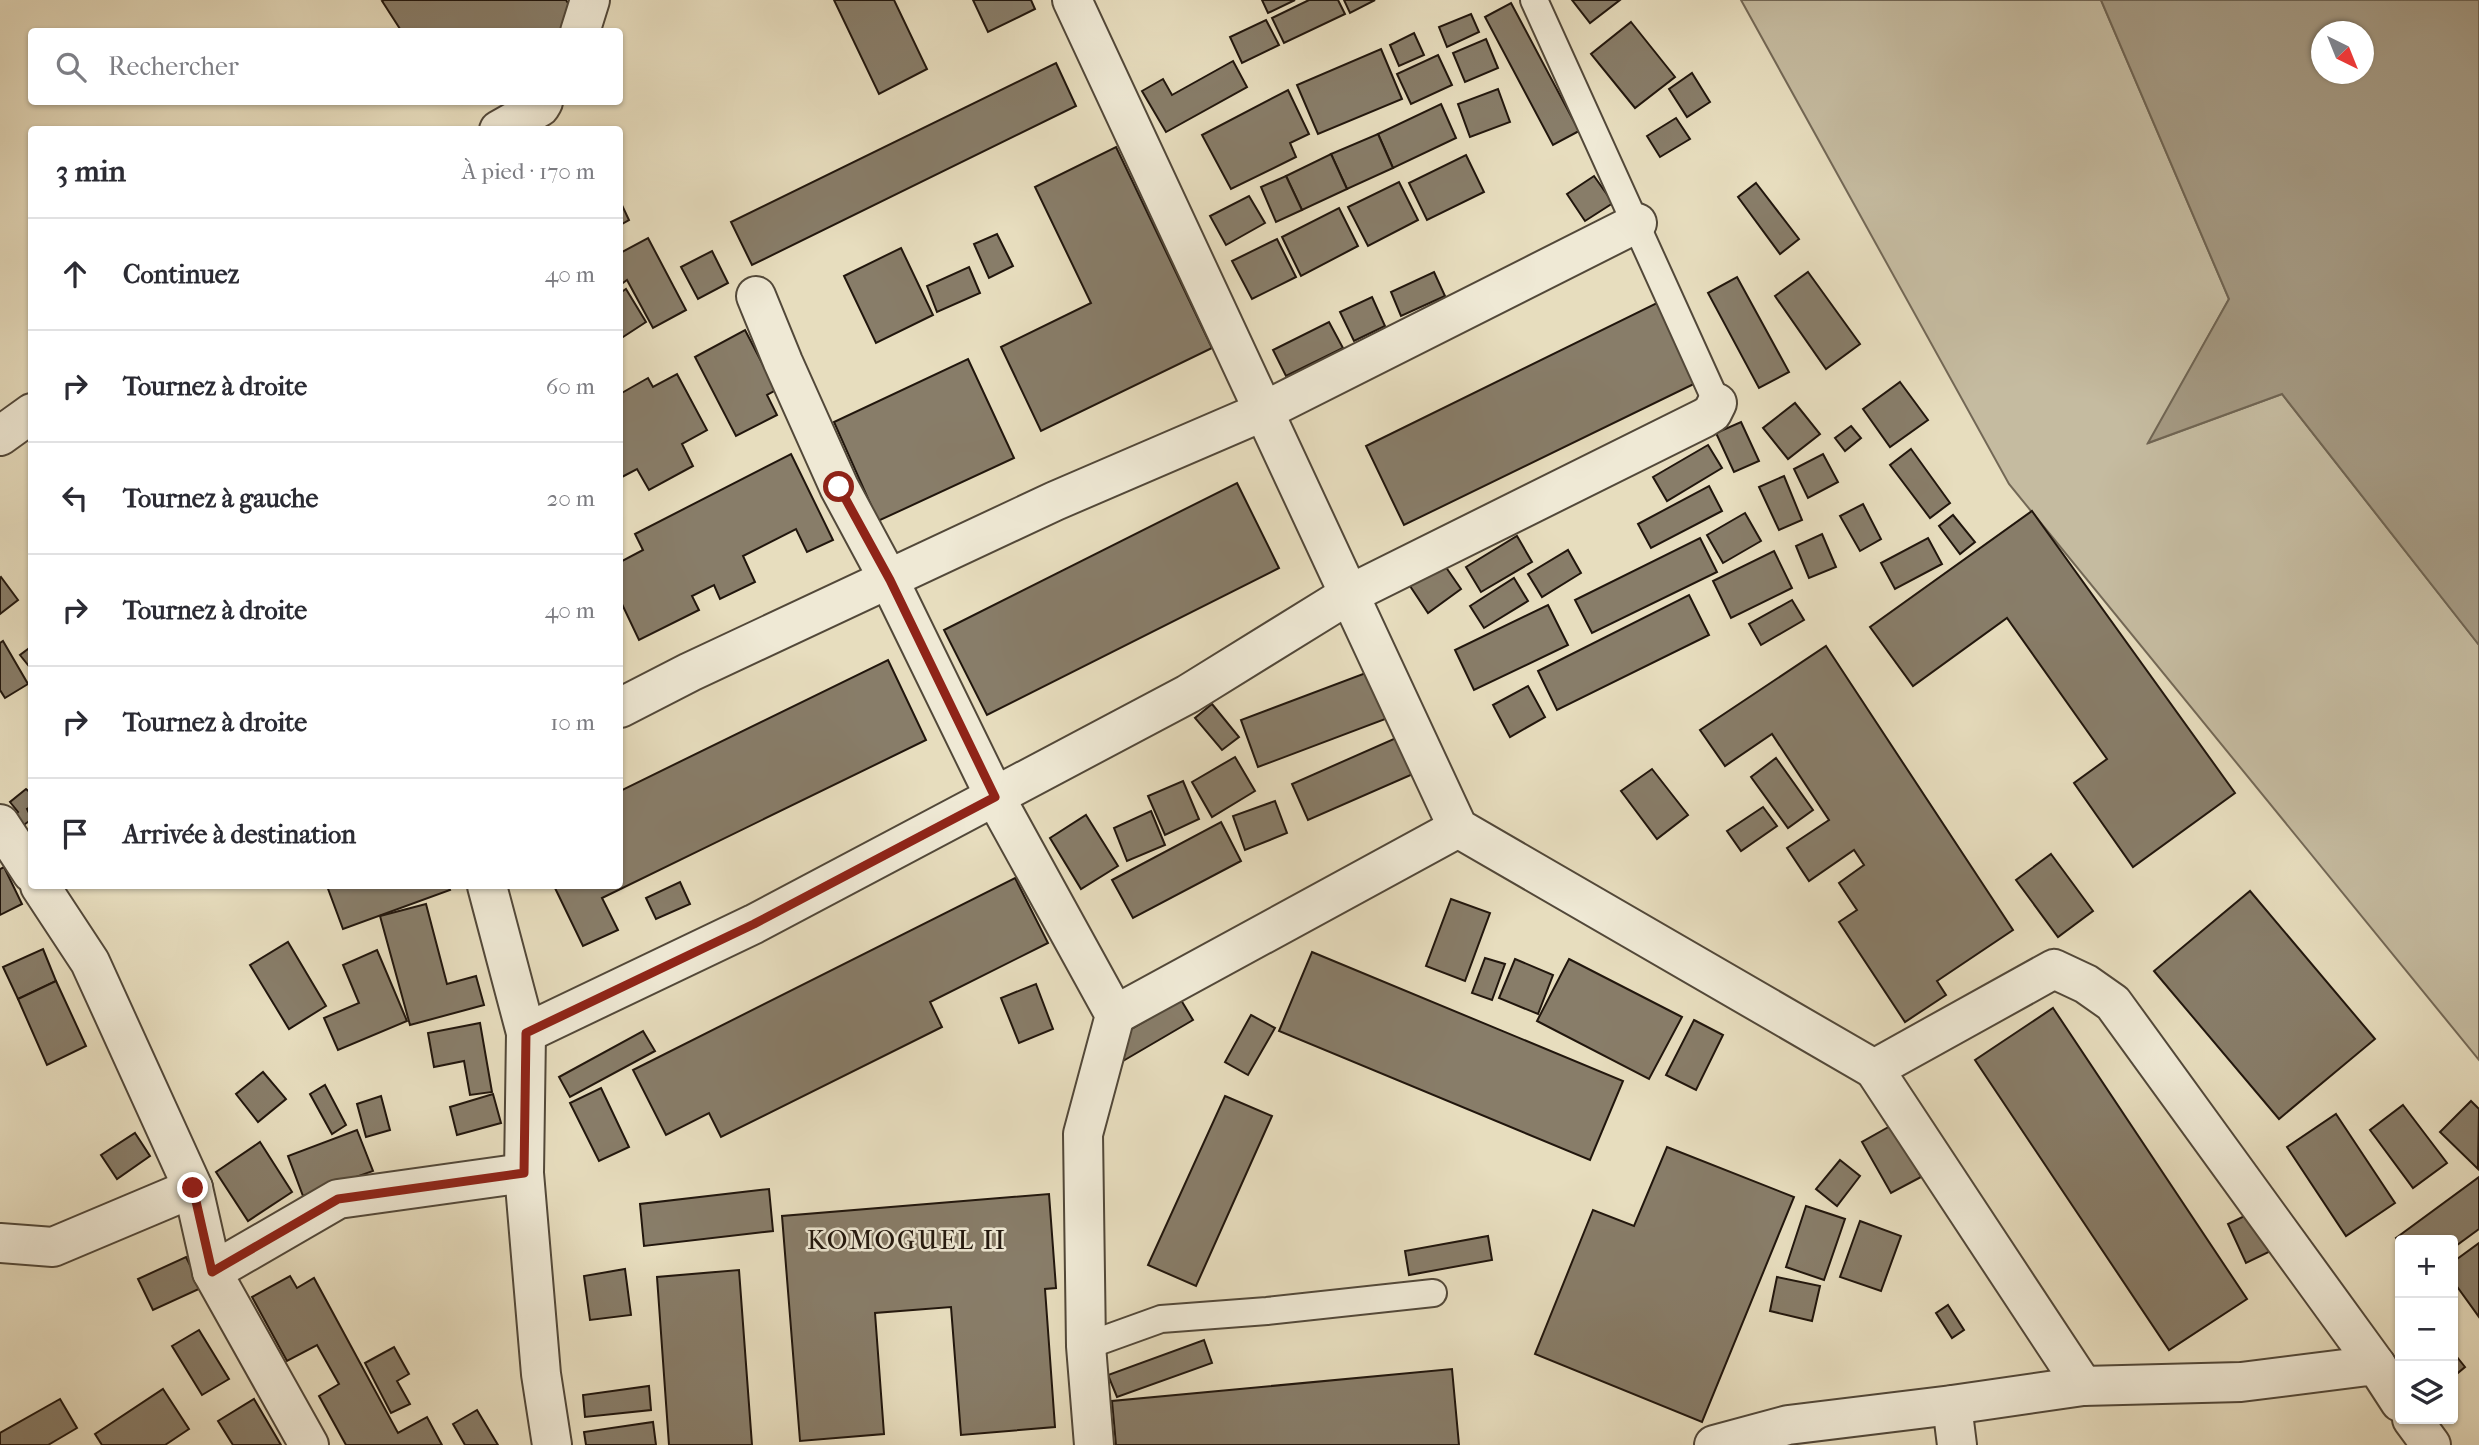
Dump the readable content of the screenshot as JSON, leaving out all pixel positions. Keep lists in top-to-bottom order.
{
  "districts": ["KOMOGUEL II"],
  "north": "bottom right",
  "page": {
    "search": "Rechercher",
    "heading": ["3 min", "À pied · 170 m"],
    "list": [
      ["Continuez", "40 m"],
      ["Tournez à droite", "60 m"],
      ["Tournez à gauche", "20 m"],
      ["Tournez à droite", "40 m"],
      ["Tournez à droite", "10 m"],
      "Arrivée à destination"
    ],
    "map_buttons": ["+", "−"]
  }
}
